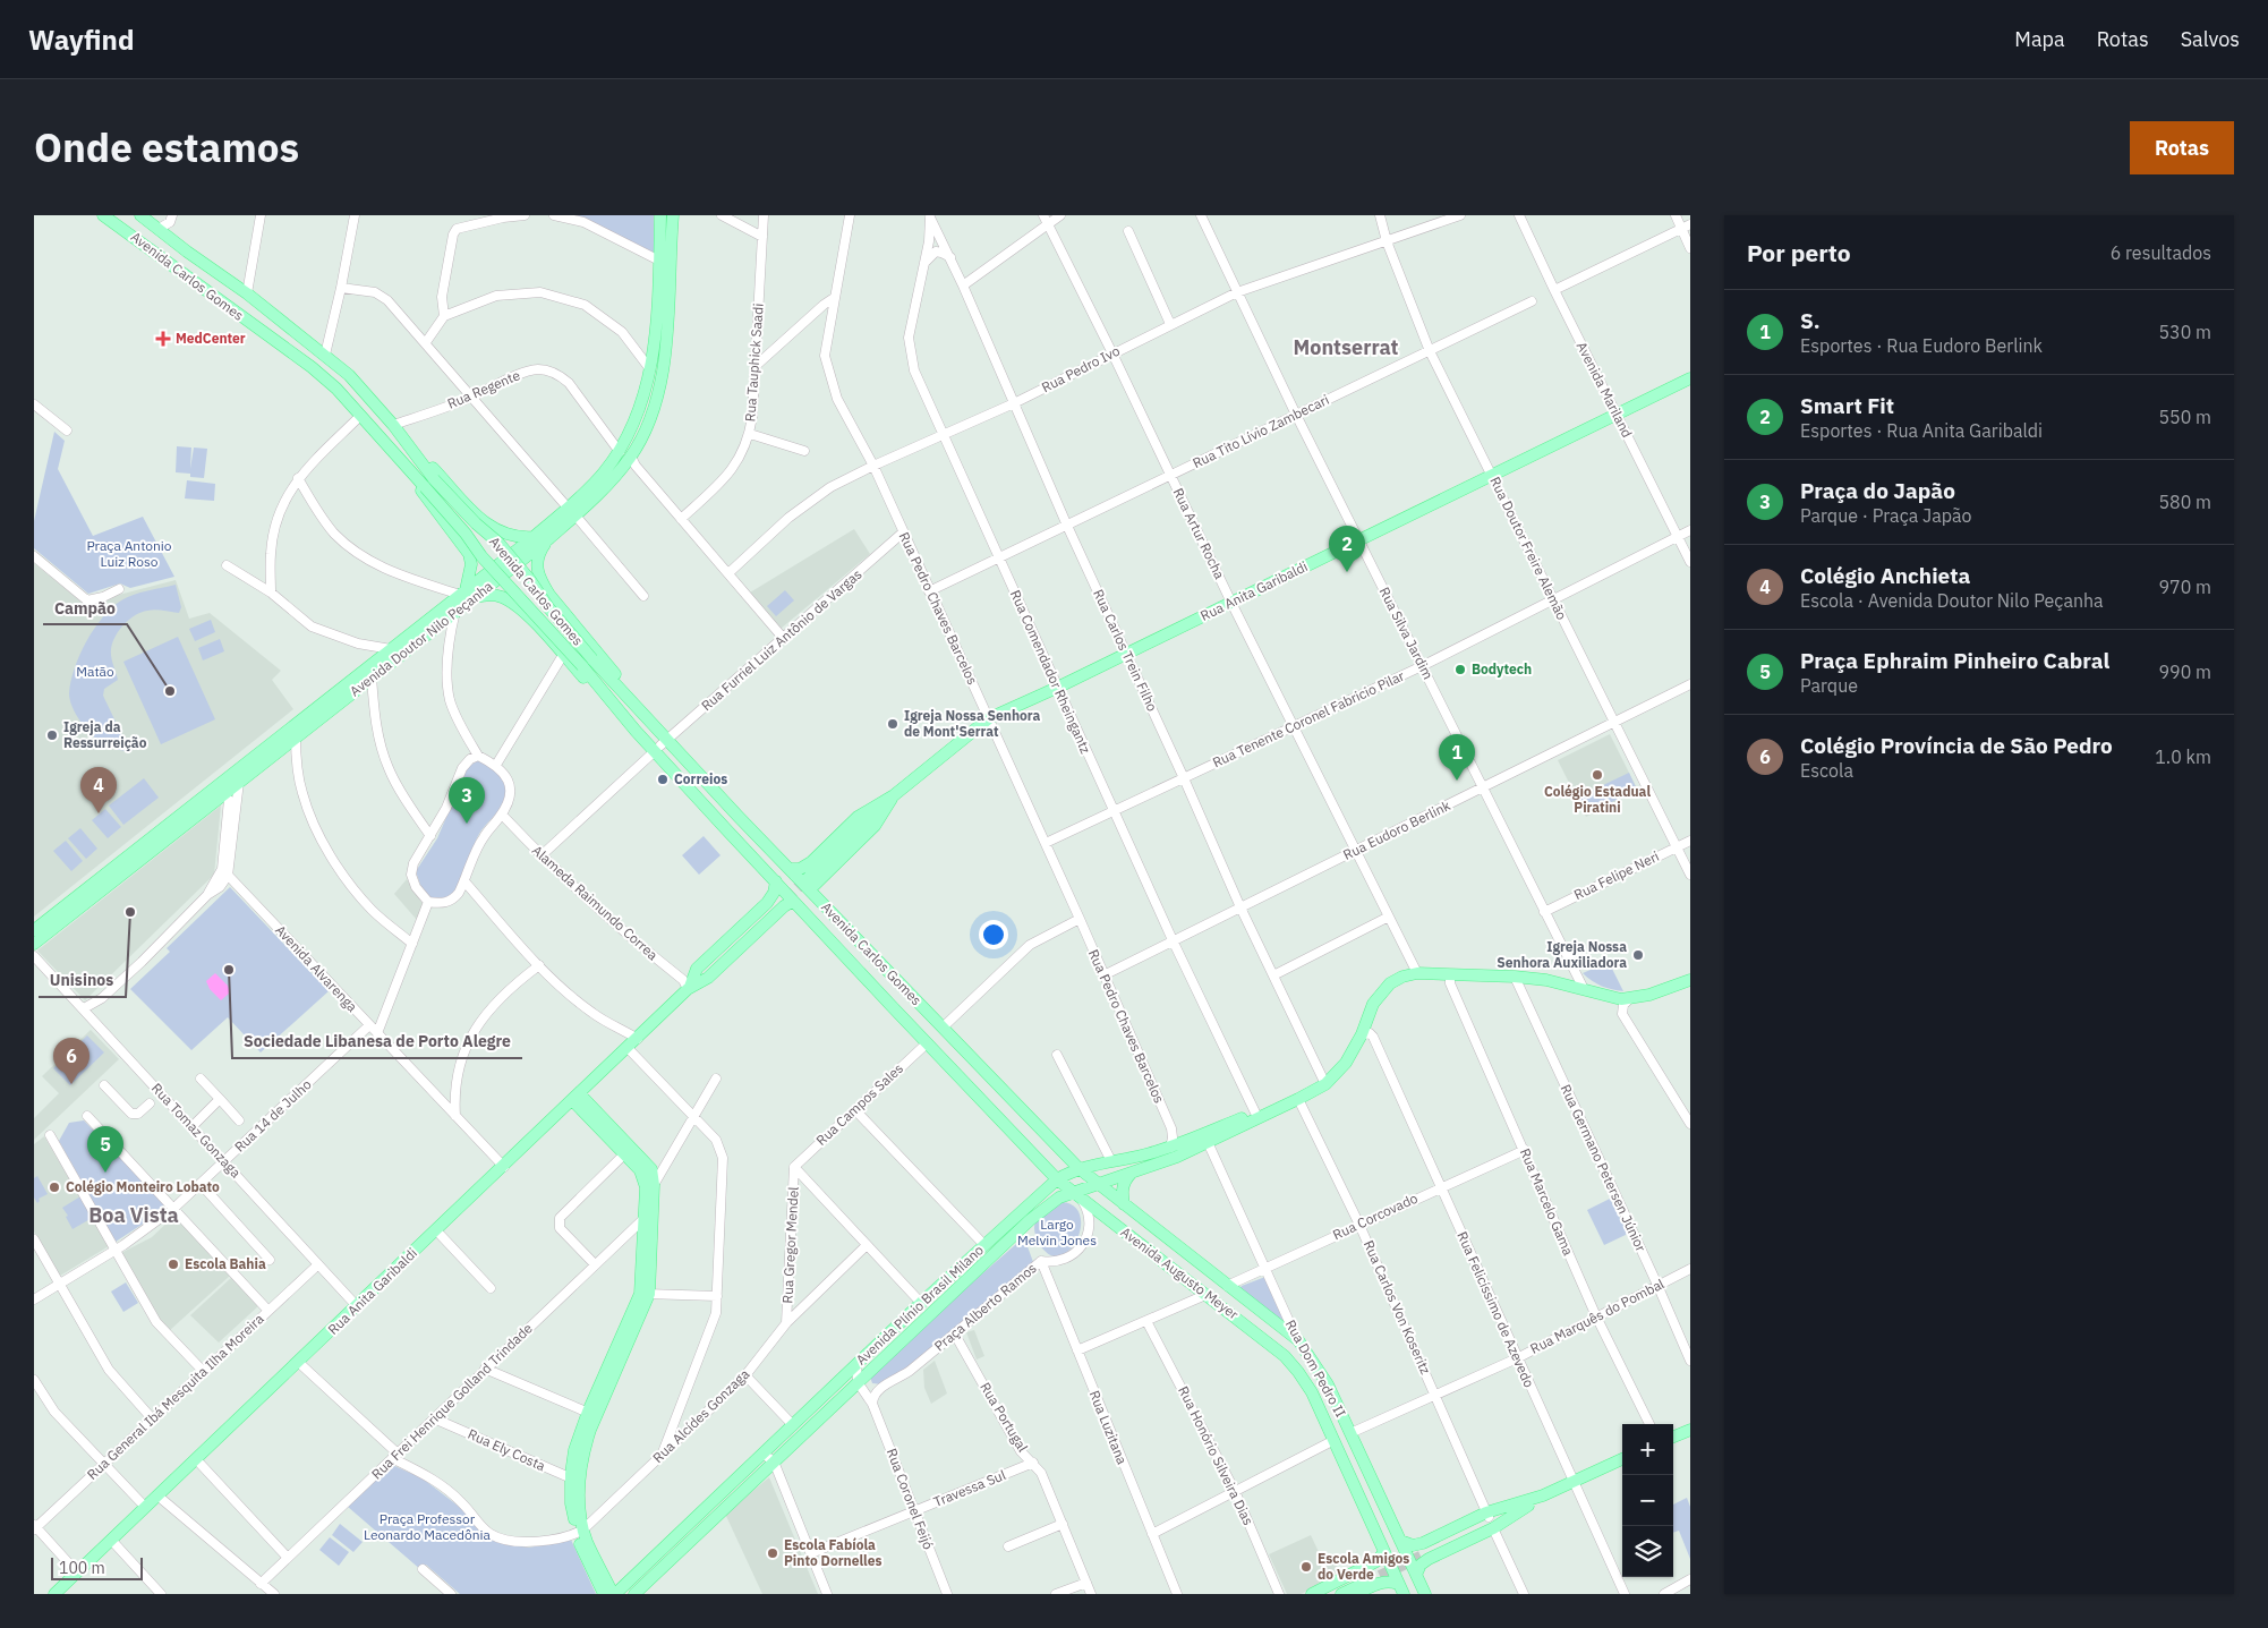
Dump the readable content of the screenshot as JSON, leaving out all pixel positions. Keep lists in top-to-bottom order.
{
  "streets": {
    "main road": [
      "Avenida Carlos Gomes",
      "Rua Anita Garibaldi",
      "Avenida Doutor Nilo Peçanha",
      "Avenida Augusto Meyer",
      "Avenida Plínio Brasil Milano",
      "Rua Dom Pedro II"
    ],
    "street": [
      "Rua Tauphick Saadi",
      "Rua Pedro Ivo",
      "Rua Regente",
      "Avenida Mariland",
      "Rua Tito Lívio Zambecari",
      "Rua Artur Rocha",
      "Rua Doutor Freire Alemão",
      "Rua Pedro Chaves Barcelos",
      "Rua Silva Jardim",
      "Rua Furriel Luiz Antônio de Vargas",
      "Rua Carlos Trein Filho",
      "Rua Comendador Rheingantz",
      "Rua Tenente Coronel Fabricio Pilar",
      "Rua Eudoro Berlink",
      "Rua Felipe Neri",
      "Alameda Raimundo Correa",
      "Avenida Alvarenga",
      "Rua Campos Sales",
      "Rua 14 de Julho",
      "Rua Tomaz Gonzaga",
      "Rua Germano Petersen Júnior",
      "Rua Marcelo Gama",
      "Rua Corcovado",
      "Rua Gregor Mendel",
      "Praça Alberto Ramos",
      "Rua Carlos Von Koseritz",
      "Rua Felicíssimo de Azevedo",
      "Rua Marquês do Pombal",
      "Rua General Ibá Mesquita Ilha Moreira",
      "Rua Frei Henrique Golland Trindade",
      "Rua Alcídes Gonzaga",
      "Rua Portugal",
      "Rua Luzitana",
      "Rua Ely Costa",
      "Rua Honório Silveira Dias",
      "Travessa Sul",
      "Rua Coronel Feijó"
    ]
  },
  "crossings": [
    ["Avenida Carlos Gomes", "Rua Regente"],
    ["Avenida Carlos Gomes", "Rua Anita Garibaldi"],
    ["Avenida Carlos Gomes", "Avenida Doutor Nilo Peçanha"],
    ["Avenida Carlos Gomes", "Rua Furriel Luiz Antônio de Vargas"],
    ["Avenida Carlos Gomes", "Rua Campos Sales"],
    ["Avenida Carlos Gomes", "Avenida Augusto Meyer"],
    ["Avenida Carlos Gomes", "Avenida Plínio Brasil Milano"],
    ["Avenida Carlos Gomes", "Praça Alberto Ramos"],
    ["Rua Tauphick Saadi", "Rua Regente"],
    ["Rua Pedro Ivo", "Rua Regente"],
    ["Rua Pedro Ivo", "Rua Artur Rocha"],
    ["Rua Pedro Ivo", "Rua Doutor Freire Alemão"],
    ["Rua Pedro Ivo", "Rua Pedro Chaves Barcelos"],
    ["Rua Pedro Ivo", "Rua Silva Jardim"],
    ["Rua Pedro Ivo", "Rua Carlos Trein Filho"],
    ["Rua Pedro Ivo", "Rua Comendador Rheingantz"],
    ["Rua Regente", "Avenida Doutor Nilo Peçanha"],
    ["Rua Regente", "Rua Furriel Luiz Antônio de Vargas"],
    ["Avenida Mariland", "Rua Anita Garibaldi"],
    ["Avenida Mariland", "Rua Tenente Coronel Fabricio Pilar"],
    ["Rua Tito Lívio Zambecari", "Rua Artur Rocha"],
    ["Rua Tito Lívio Zambecari", "Rua Doutor Freire Alemão"],
    ["Rua Tito Lívio Zambecari", "Rua Pedro Chaves Barcelos"],
    ["Rua Tito Lívio Zambecari", "Rua Silva Jardim"],
    ["Rua Tito Lívio Zambecari", "Rua Carlos Trein Filho"],
    ["Rua Tito Lívio Zambecari", "Rua Comendador Rheingantz"],
    ["Rua Artur Rocha", "Rua Anita Garibaldi"],
    ["Rua Artur Rocha", "Rua Tenente Coronel Fabricio Pilar"],
    ["Rua Artur Rocha", "Rua Eudoro Berlink"],
    ["Rua Artur Rocha", "Avenida Plínio Brasil Milano"],
    ["Rua Doutor Freire Alemão", "Rua Anita Garibaldi"],
    ["Rua Doutor Freire Alemão", "Rua Tenente Coronel Fabricio Pilar"],
    ["Rua Doutor Freire Alemão", "Rua Eudoro Berlink"],
    ["Rua Doutor Freire Alemão", "Rua Felipe Neri"],
    ["Rua Anita Garibaldi", "Rua Pedro Chaves Barcelos"],
    ["Rua Anita Garibaldi", "Rua Silva Jardim"],
    ["Rua Anita Garibaldi", "Rua Carlos Trein Filho"],
    ["Rua Anita Garibaldi", "Rua Comendador Rheingantz"],
    ["Rua Anita Garibaldi", "Alameda Raimundo Correa"],
    ["Rua Anita Garibaldi", "Avenida Alvarenga"],
    ["Rua Anita Garibaldi", "Rua Tomaz Gonzaga"],
    ["Rua Pedro Chaves Barcelos", "Rua Furriel Luiz Antônio de Vargas"],
    ["Rua Pedro Chaves Barcelos", "Rua Tenente Coronel Fabricio Pilar"],
    ["Rua Pedro Chaves Barcelos", "Rua Eudoro Berlink"],
    ["Rua Pedro Chaves Barcelos", "Avenida Plínio Brasil Milano"],
    ["Rua Silva Jardim", "Rua Tenente Coronel Fabricio Pilar"],
    ["Rua Silva Jardim", "Rua Eudoro Berlink"],
    ["Rua Silva Jardim", "Rua Felipe Neri"],
    ["Rua Silva Jardim", "Avenida Plínio Brasil Milano"],
    ["Rua Furriel Luiz Antônio de Vargas", "Alameda Raimundo Correa"],
    ["Rua Carlos Trein Filho", "Rua Comendador Rheingantz"],
    ["Rua Carlos Trein Filho", "Rua Tenente Coronel Fabricio Pilar"],
    ["Rua Carlos Trein Filho", "Rua Eudoro Berlink"],
    ["Rua Carlos Trein Filho", "Avenida Plínio Brasil Milano"],
    ["Rua Comendador Rheingantz", "Rua Tenente Coronel Fabricio Pilar"],
    ["Rua Comendador Rheingantz", "Rua Eudoro Berlink"],
    ["Rua Comendador Rheingantz", "Avenida Plínio Brasil Milano"],
    ["Avenida Alvarenga", "Rua 14 de Julho"],
    ["Rua Campos Sales", "Rua Gregor Mendel"],
    ["Rua 14 de Julho", "Rua Tomaz Gonzaga"],
    ["Rua Tomaz Gonzaga", "Rua General Ibá Mesquita Ilha Moreira"],
    ["Rua Germano Petersen Júnior", "Avenida Plínio Brasil Milano"],
    ["Rua Germano Petersen Júnior", "Rua Marquês do Pombal"],
    ["Rua Marcelo Gama", "Rua Corcovado"],
    ["Rua Marcelo Gama", "Avenida Plínio Brasil Milano"],
    ["Rua Marcelo Gama", "Rua Marquês do Pombal"],
    ["Rua Corcovado", "Avenida Augusto Meyer"],
    ["Rua Corcovado", "Rua Carlos Von Koseritz"],
    ["Rua Corcovado", "Rua Felicíssimo de Azevedo"],
    ["Rua Corcovado", "Rua Dom Pedro II"],
    ["Rua Gregor Mendel", "Rua Alcídes Gonzaga"],
    ["Avenida Augusto Meyer", "Avenida Plínio Brasil Milano"],
    ["Avenida Augusto Meyer", "Praça Alberto Ramos"],
    ["Avenida Augusto Meyer", "Rua Dom Pedro II"],
    ["Avenida Plínio Brasil Milano", "Praça Alberto Ramos"],
    ["Avenida Plínio Brasil Milano", "Rua Carlos Von Koseritz"],
    ["Avenida Plínio Brasil Milano", "Rua Felicíssimo de Azevedo"],
    ["Avenida Plínio Brasil Milano", "Rua Dom Pedro II"],
    ["Avenida Plínio Brasil Milano", "Rua Coronel Feijó"],
    ["Praça Alberto Ramos", "Rua Portugal"],
    ["Praça Alberto Ramos", "Rua Luzitana"],
    ["Rua Carlos Von Koseritz", "Rua Marquês do Pombal"],
    ["Rua Felicíssimo de Azevedo", "Rua Marquês do Pombal"],
    ["Rua Marquês do Pombal", "Rua Dom Pedro II"],
    ["Rua Frei Henrique Golland Trindade", "Rua Ely Costa"],
    ["Rua Portugal", "Travessa Sul"],
    ["Travessa Sul", "Rua Coronel Feijó"]
  ],
  "districts": ["Montserrat", "Boa Vista"],
  "parks": [
    "Praça Antonio Luiz Roso",
    "Matão",
    "Largo Melvin Jones",
    "Praça Professor Leonardo Macedônia"
  ],
  "places": {
    "health": ["MedCenter"],
    "other": [
      "Bodytech",
      "Campão",
      "Igreja Nossa Senhora de Mont'Serrat",
      "Igreja da Ressurreição",
      "Colégio Estadual Piratini",
      "Correios",
      "Unisinos",
      "Igreja Nossa Senhora Auxiliadora",
      "Sociedade Libanesa de Porto Alegre",
      "Colégio Monteiro Lobato",
      "Escola Bahia",
      "Escola Fabíola Pinto Dornelles",
      "Escola Amigos do Verde"
    ]
  },
  "scale_bar": "100 m",
  "page": {
    "header": "Wayfind",
    "nav": ["Mapa", "Rotas", "Salvos"],
    "title": "Onde estamos",
    "buttons": "Rotas",
    "heading": ["Por perto", "6 resultados"],
    "list": [
      {
        "mark": "1",
        "name": "S.",
        "note": "Esportes · Rua Eudoro Berlink",
        "value": "530 m"
      },
      {
        "mark": "2",
        "name": "Smart Fit",
        "note": "Esportes · Rua Anita Garibaldi",
        "value": "550 m"
      },
      {
        "mark": "3",
        "name": "Praça do Japão",
        "note": "Parque · Praça Japão",
        "value": "580 m"
      },
      {
        "mark": "4",
        "name": "Colégio Anchieta",
        "note": "Escola · Avenida Doutor Nilo Peçanha",
        "value": "970 m"
      },
      {
        "mark": "5",
        "name": "Praça Ephraim Pinheiro Cabral",
        "note": "Parque",
        "value": "990 m"
      },
      {
        "mark": "6",
        "name": "Colégio Província de São Pedro",
        "note": "Escola",
        "value": "1.0 km"
      }
    ],
    "pins": [
      "2",
      "1",
      "4",
      "3",
      "6",
      "5"
    ],
    "map_buttons": ["+", "−"],
    "scale": "100 m"
  }
}
